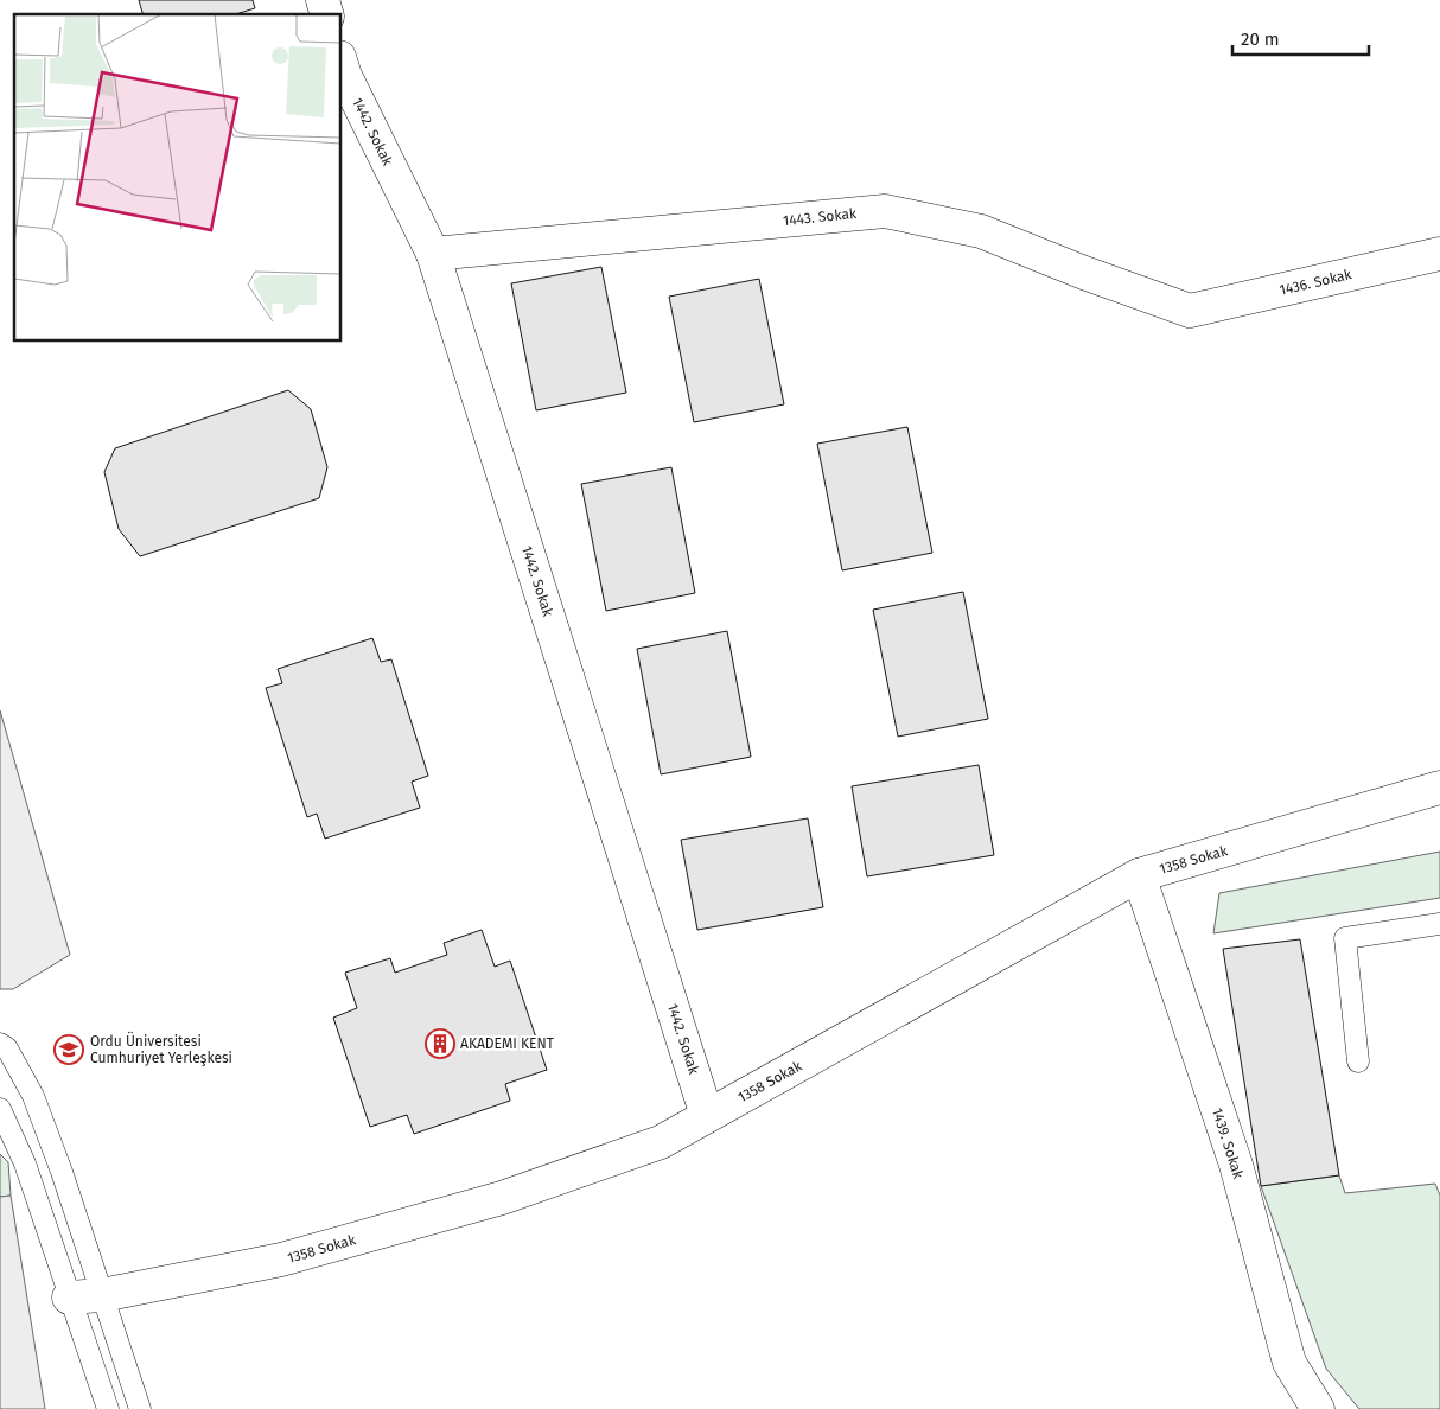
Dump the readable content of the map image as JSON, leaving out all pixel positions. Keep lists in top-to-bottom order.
{
  "streets": {
    "street": [
      "1442. Sokak",
      "1443. Sokak",
      "1436. Sokak",
      "1358 Sokak",
      "1439. Sokak"
    ]
  },
  "crossings": [
    ["1442. Sokak", "1443. Sokak"],
    ["1442. Sokak", "1358 Sokak"],
    ["1443. Sokak", "1436. Sokak"],
    ["1358 Sokak", "1439. Sokak"]
  ],
  "places": {
    "building": ["AKADEMI KENT"],
    "school or university": ["Ordu Üniversitesi Cumhuriyet Yerleşkesi"]
  },
  "scale_bar": "20 m"
}
